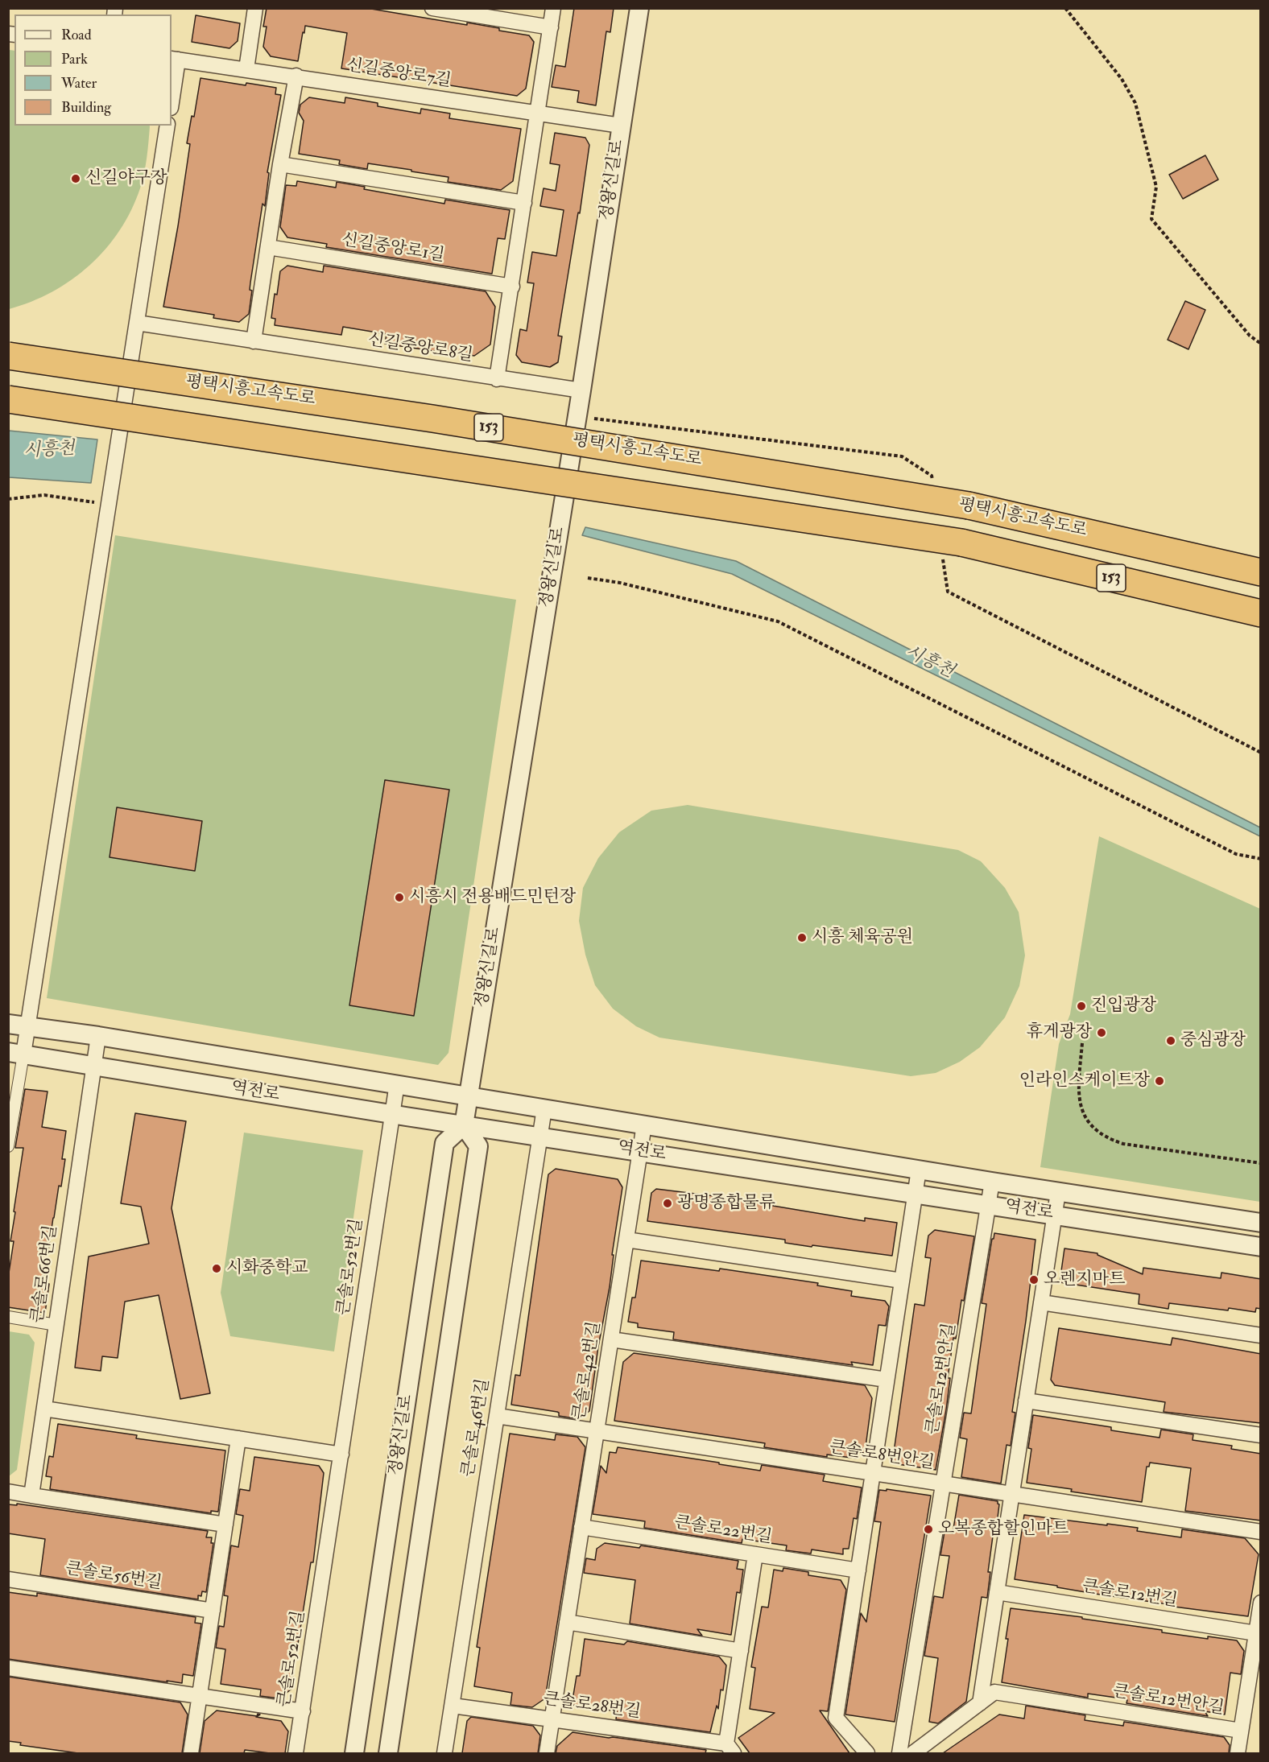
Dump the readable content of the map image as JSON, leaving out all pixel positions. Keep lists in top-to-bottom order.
{
  "streets": {
    "highway": ["평택시흥고속도로", "153"],
    "street": [
      "신길중앙로7길",
      "정왕신길로",
      "신길중앙로1길",
      "신길중앙로8길",
      "역전로",
      "큰솔로52번길",
      "큰솔로66번길",
      "큰솔로42번길",
      "큰솔로12번안길",
      "큰솔로46번길",
      "큰솔로8번안길",
      "큰솔로22번길",
      "큰솔로56번길",
      "큰솔로12번길",
      "큰솔로28번길"
    ]
  },
  "crossings": [
    ["신길중앙로7길", "정왕신길로"],
    ["정왕신길로", "신길중앙로8길"],
    ["정왕신길로", "역전로"],
    ["역전로", "큰솔로52번길"],
    ["역전로", "큰솔로66번길"],
    ["역전로", "큰솔로42번길"],
    ["역전로", "큰솔로12번안길"],
    ["역전로", "큰솔로46번길"],
    ["큰솔로42번길", "큰솔로8번안길"],
    ["큰솔로42번길", "큰솔로22번길"],
    ["큰솔로42번길", "큰솔로28번길"],
    ["큰솔로12번안길", "큰솔로8번안길"],
    ["큰솔로46번길", "큰솔로8번안길"],
    ["큰솔로46번길", "큰솔로28번길"],
    ["큰솔로22번길", "큰솔로28번길"]
  ],
  "water": ["시흥천"],
  "places": [
    "신길야구장",
    "시흥시 전용배드민턴장",
    "시흥 체육공원",
    "진입광장",
    "휴게광장",
    "중심광장",
    "인라인스케이트장",
    "광명종합물류",
    "시화중학교",
    "오렌지마트",
    "오복종합할인마트"
  ],
  "legend": [
    "Road",
    "Park",
    "Water",
    "Building"
  ]
}
